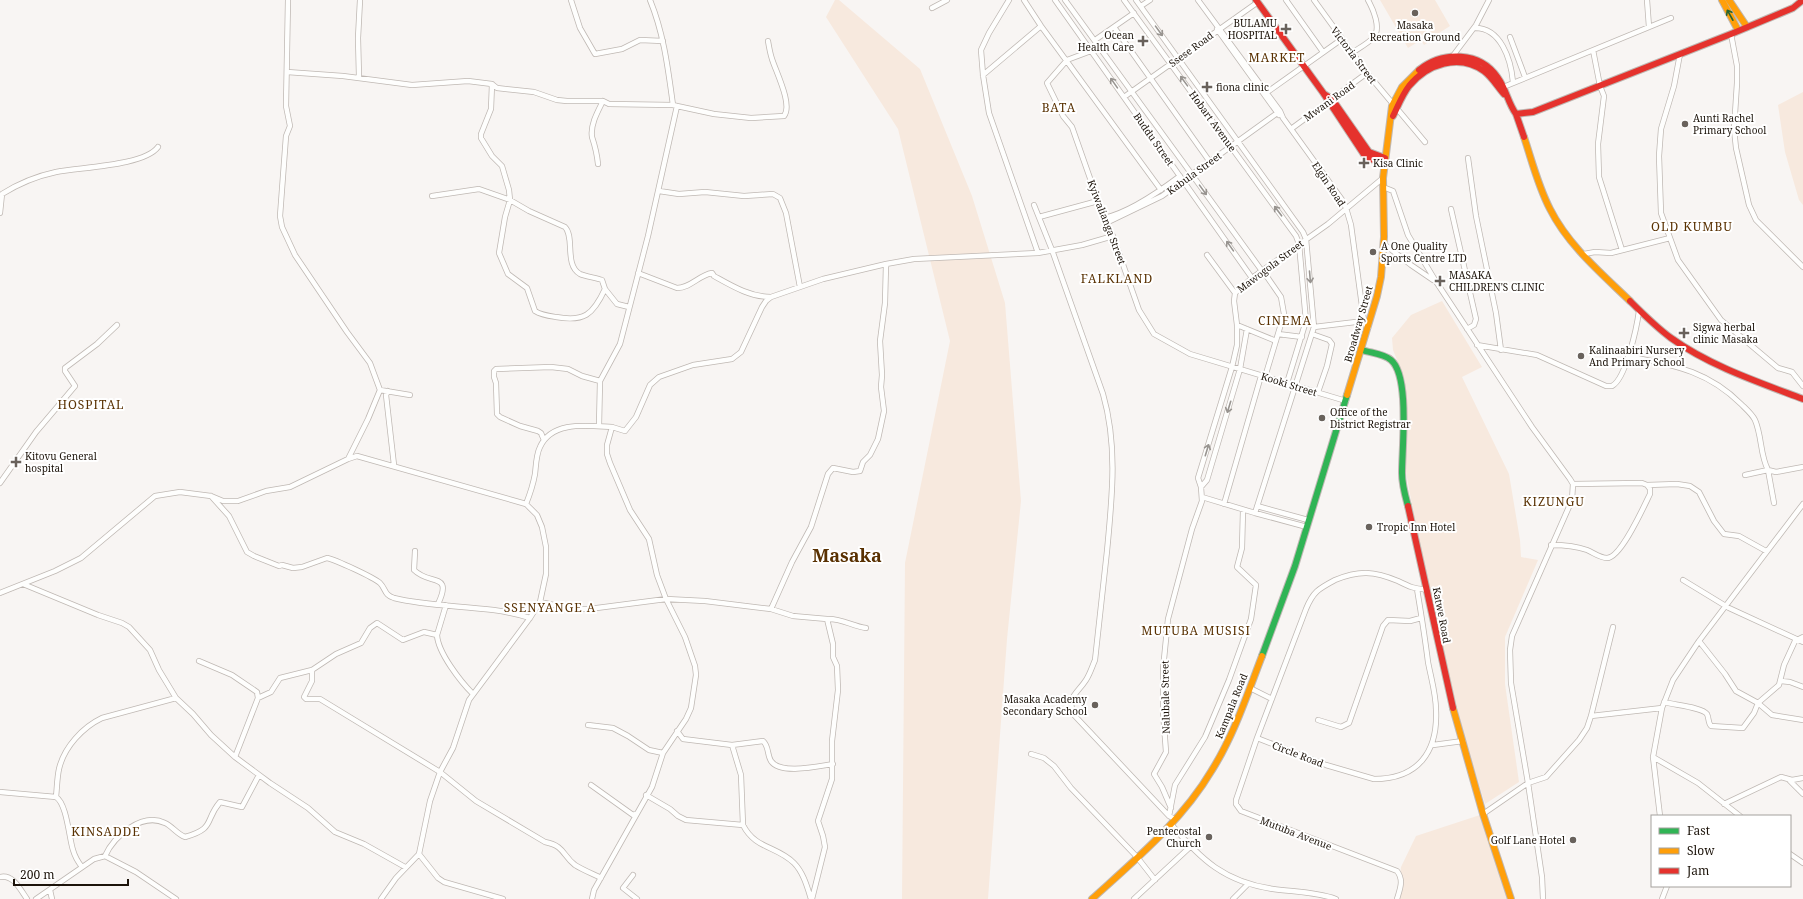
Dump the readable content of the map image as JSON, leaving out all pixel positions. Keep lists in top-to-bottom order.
{
  "streets": {
    "main road": ["Broadway Street", "Katwe Road", "Kampala Road"],
    "street": [
      "Ssese Road",
      "Victoria Street",
      "Mwani Road",
      "Hobart Avenue",
      "Buddu Street",
      "Kabula Street",
      "Elgin Road",
      "Kyiwalianga Street",
      "Mawogola Street",
      "Kooki Street",
      "Nalubale Street",
      "Circle Road",
      "Mutuba Avenue"
    ]
  },
  "crossings": [
    ["Ssese Road", "Hobart Avenue"],
    ["Ssese Road", "Buddu Street"],
    ["Ssese Road", "Elgin Road"],
    ["Victoria Street", "Mwani Road"],
    ["Victoria Street", "Broadway Street"],
    ["Mwani Road", "Elgin Road"],
    ["Hobart Avenue", "Kabula Street"],
    ["Hobart Avenue", "Mawogola Street"],
    ["Buddu Street", "Kabula Street"],
    ["Buddu Street", "Kyiwalianga Street"],
    ["Buddu Street", "Mawogola Street"],
    ["Kabula Street", "Elgin Road"],
    ["Kabula Street", "Kyiwalianga Street"],
    ["Elgin Road", "Mawogola Street"],
    ["Elgin Road", "Broadway Street"],
    ["Kyiwalianga Street", "Mawogola Street"],
    ["Kyiwalianga Street", "Kooki Street"],
    ["Kyiwalianga Street", "Nalubale Street"],
    ["Mawogola Street", "Broadway Street"],
    ["Mawogola Street", "Kooki Street"],
    ["Mawogola Street", "Nalubale Street"],
    ["Broadway Street", "Kooki Street"],
    ["Broadway Street", "Katwe Road"],
    ["Broadway Street", "Kampala Road"],
    ["Kooki Street", "Nalubale Street"],
    ["Circle Road", "Mutuba Avenue"]
  ],
  "districts": [
    "MARKET",
    "BATA",
    "OLD KUMBU",
    "FALKLAND",
    "CINEMA",
    "HOSPITAL",
    "KIZUNGU",
    "Masaka",
    "SSENYANGE A",
    "MUTUBA MUSISI",
    "KINSADDE"
  ],
  "places": {
    "other": [
      "Masaka Recreation Ground",
      "Aunti Rachel Primary School",
      "A One Quality Sports Centre LTD",
      "Kalinaabiri Nursery And Primary School",
      "Office of the District Registrar",
      "Tropic Inn Hotel",
      "Masaka Academy Secondary School",
      "Pentecostal Church",
      "Golf Lane Hotel"
    ],
    "health": [
      "BULAMU HOSPITAL",
      "Ocean Health Care",
      "fiona clinic",
      "Kisa Clinic",
      "MASAKA CHILDREN'S CLINIC",
      "Sigwa herbal clinic Masaka",
      "Kitovu General hospital"
    ]
  },
  "legend": ["Fast", "Slow", "Jam"],
  "scale_bar": "200 m"
}
